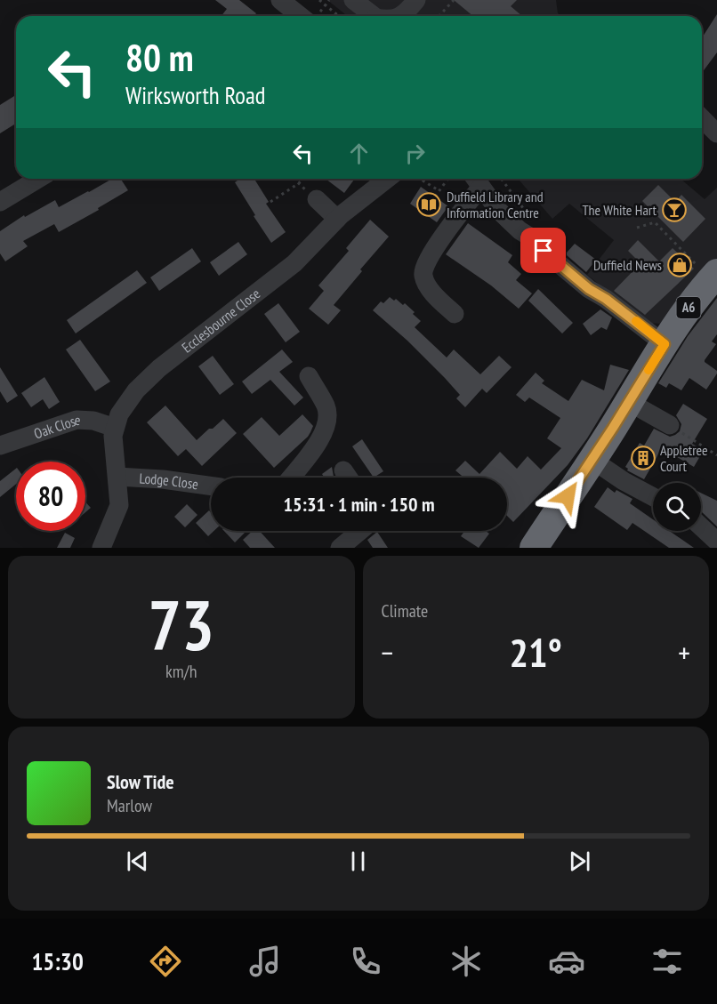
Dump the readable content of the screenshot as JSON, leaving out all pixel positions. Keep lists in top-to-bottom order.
{
  "streets": {
    "highway": ["A6"],
    "street": ["Ecclesbourne Close", "Oak Close", "Lodge Close"]
  },
  "crossings": [
    ["Ecclesbourne Close", "Oak Close"]
  ],
  "places": {
    "library": ["Duffield Library and Information Centre"],
    "bar": ["The White Hart"],
    "shop": ["Duffield News"],
    "building": ["Appletree Court"]
  },
  "page": {
    "turn": ["80 m", "Wirksworth Road"],
    "limit": "80",
    "trip": "15:31 · 1 min · 150 m",
    "tile": [
      ["73", "km/h"],
      "Climate"
    ],
    "heat": ["−", "21°", "+"],
    "song": ["Slow Tide", "Marlow"],
    "tabs": "15:30"
  }
}
